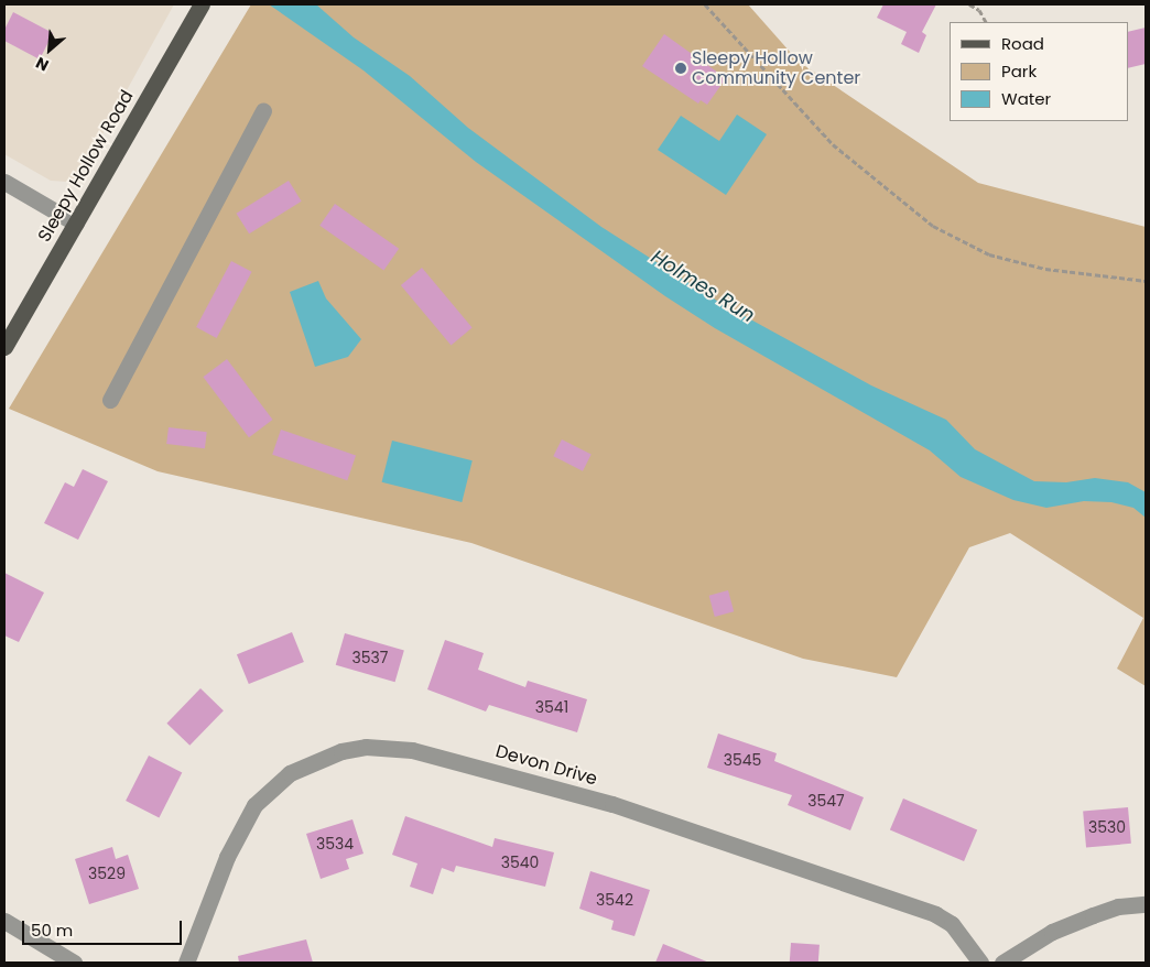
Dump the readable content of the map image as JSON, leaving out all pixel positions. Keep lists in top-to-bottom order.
{
  "streets": {
    "main road": ["Sleepy Hollow Road"],
    "street": ["Devon Drive"]
  },
  "water": ["Holmes Run"],
  "places": ["Sleepy Hollow Community Center"],
  "house_numbers": [
    "3537",
    "3541",
    "3545",
    "3547",
    "3530",
    "3534",
    "3540",
    "3529",
    "3542"
  ],
  "legend": ["Road", "Park", "Water"],
  "scale_bar": "50 m",
  "north": "bottom left"
}
